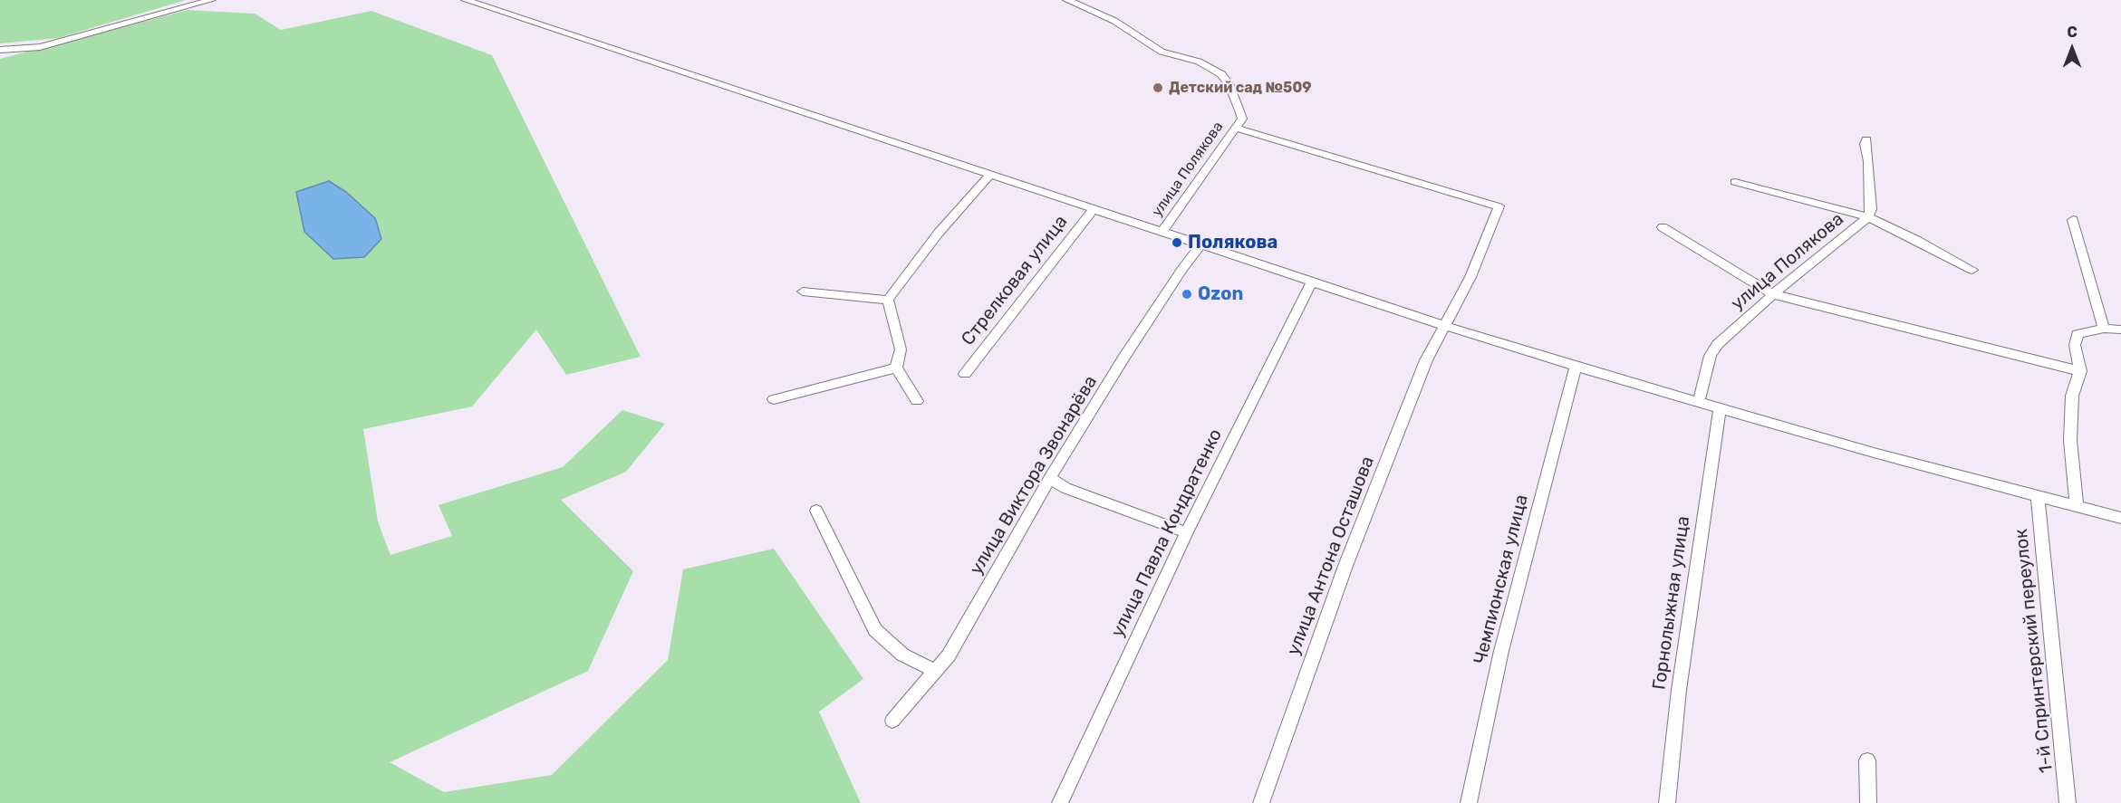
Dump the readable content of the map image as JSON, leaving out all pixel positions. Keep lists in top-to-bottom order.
{
  "streets": {
    "street": [
      "улица Полякова",
      "Стрелковая улица",
      "улица Виктора Звонарёва",
      "улица Павла Кондратенко",
      "улица Антона Осташова",
      "Чемпионская улица",
      "Горнолыжная улица",
      "1-й Спринтерский переулок"
    ]
  },
  "crossings": [
    ["улица Полякова", "улица Антона Осташова"]
  ],
  "places": ["Детский сад №509", "Полякова", "Ozon"],
  "north": "top"
}
